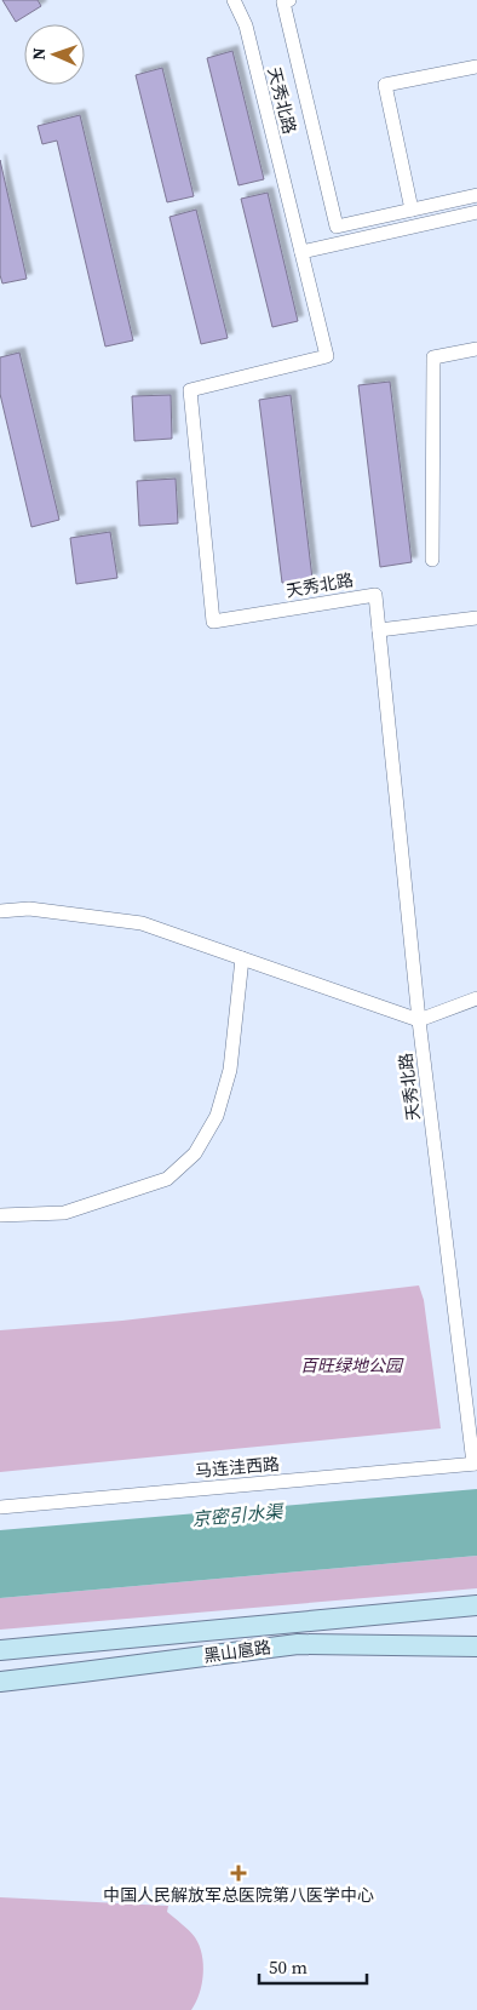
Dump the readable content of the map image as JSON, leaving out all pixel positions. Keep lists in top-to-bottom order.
{
  "streets": {
    "main road": ["黑山扈路"],
    "street": ["天秀北路", "马连洼西路"]
  },
  "crossings": [
    ["天秀北路", "马连洼西路"]
  ],
  "water": ["京密引水渠"],
  "parks": ["百旺绿地公园"],
  "places": {
    "health": ["中国人民解放军总医院第八医学中心"]
  },
  "scale_bar": "50 m",
  "north": "left"
}
